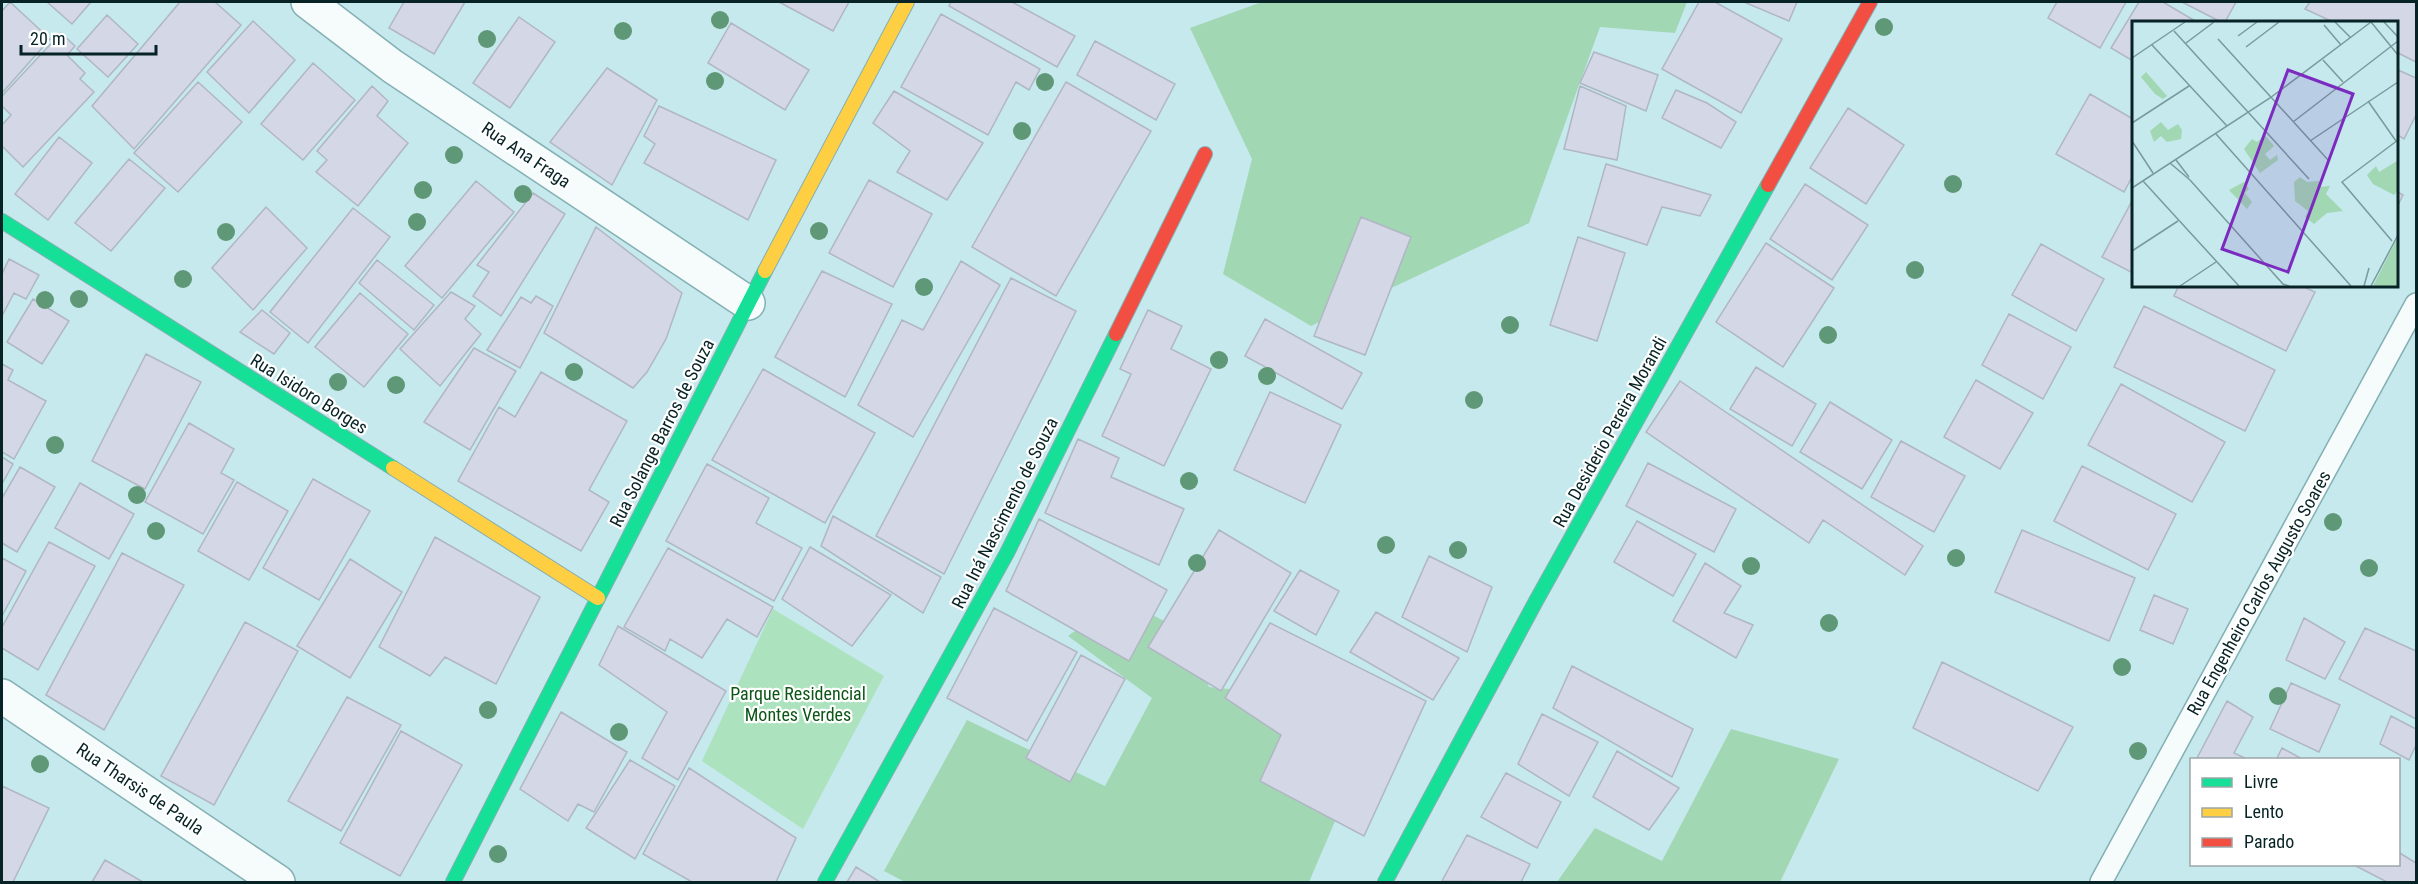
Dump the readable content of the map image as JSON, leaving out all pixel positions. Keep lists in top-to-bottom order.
{
  "streets": {
    "street": [
      "Rua Ana Fraga",
      "Rua Isidoro Borges",
      "Rua Desiderio Pereira Morandi",
      "Rua Solange Barros de Souza",
      "Rua Iná Nascimento de Souza",
      "Rua Tharsis de Paula"
    ],
    "lane": ["Rua Engenheiro Carlos Augusto Soares"]
  },
  "crossings": [
    ["Rua Ana Fraga", "Rua Solange Barros de Souza"],
    ["Rua Isidoro Borges", "Rua Solange Barros de Souza"]
  ],
  "parks": ["Parque Residencial Montes Verdes"],
  "legend": ["Livre", "Lento", "Parado"],
  "scale_bar": "20 m"
}
